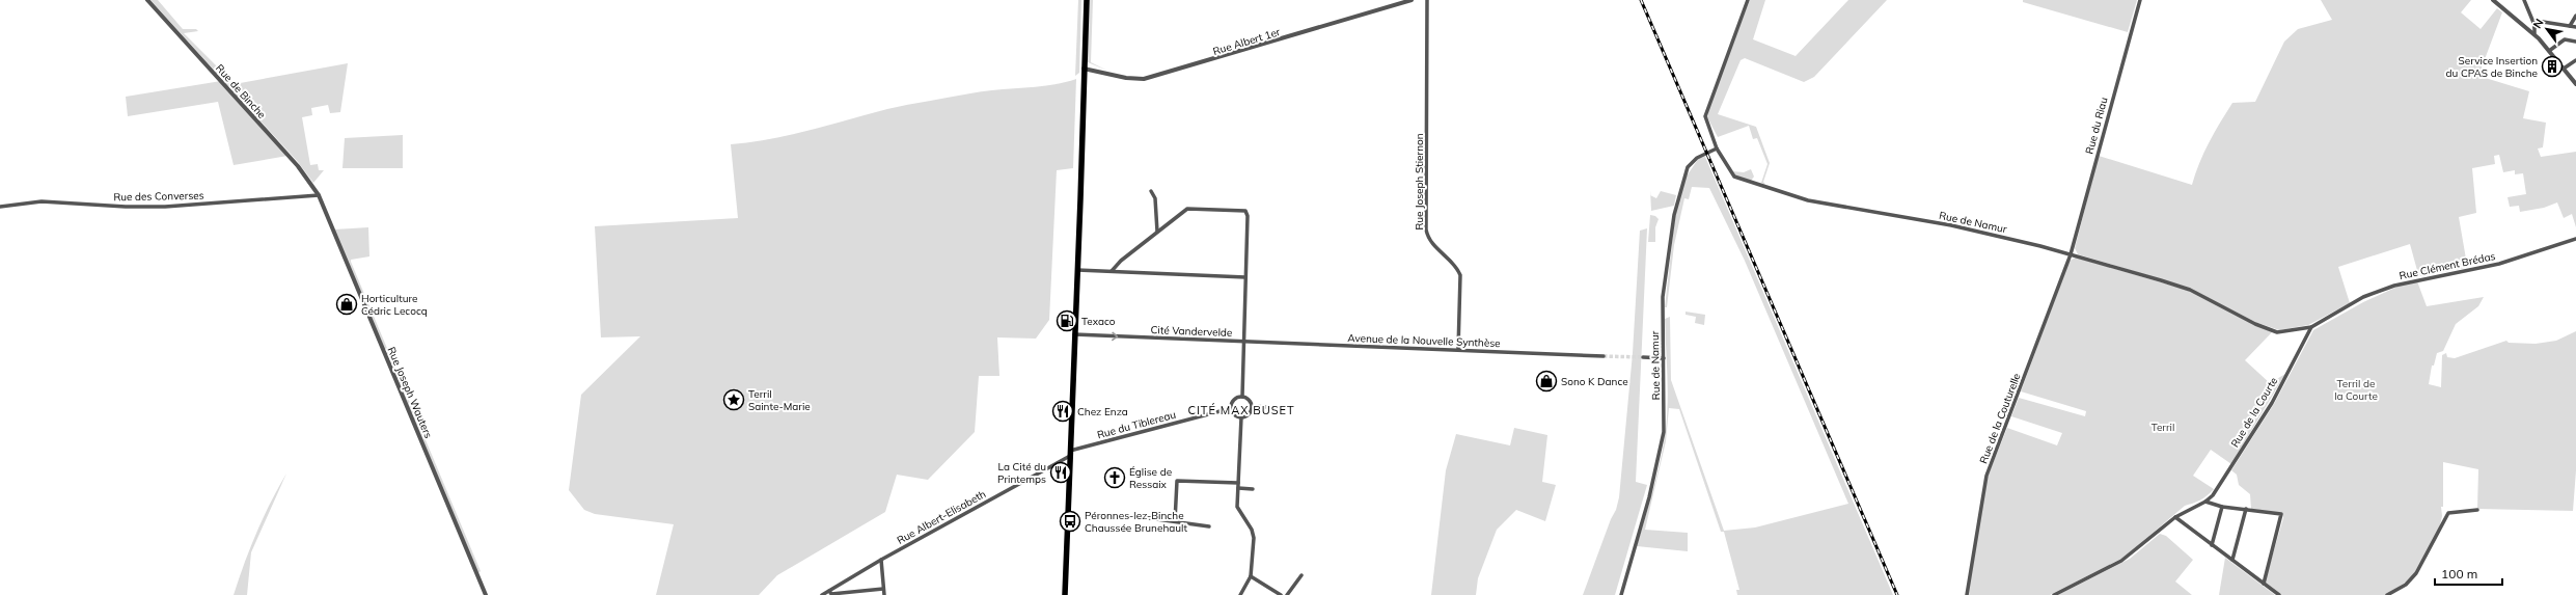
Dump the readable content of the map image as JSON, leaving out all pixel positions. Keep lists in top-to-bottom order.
{
  "streets": {
    "street": [
      "Rue Albert 1er",
      "Rue de Binche",
      "Rue du Riau",
      "Rue Joseph Stiernon",
      "Rue des Converses",
      "Rue de Namur",
      "Rue Clément Brédas",
      "Cité Vandervelde",
      "Avenue de la Nouvelle Synthèse",
      "Rue Joseph Wauters",
      "Rue de la Courte",
      "Rue de la Couturelle",
      "Rue du Tiblereau",
      "Rue Albert-Elisabeth"
    ]
  },
  "crossings": [
    ["Rue de Binche", "Rue des Converses"],
    ["Rue de Binche", "Rue Joseph Wauters"],
    ["Rue du Riau", "Rue de Namur"],
    ["Rue du Riau", "Rue Clément Brédas"],
    ["Rue du Riau", "Rue de la Couturelle"],
    ["Rue Joseph Stiernon", "Avenue de la Nouvelle Synthèse"],
    ["Rue des Converses", "Rue Joseph Wauters"],
    ["Rue de Namur", "Rue Clément Brédas"],
    ["Rue de Namur", "Rue de la Couturelle"],
    ["Rue Clément Brédas", "Rue de la Courte"],
    ["Rue Clément Brédas", "Rue de la Couturelle"],
    ["Cité Vandervelde", "Avenue de la Nouvelle Synthèse"],
    ["Rue du Tiblereau", "Rue Albert-Elisabeth"]
  ],
  "one_way": ["Cité Vandervelde"],
  "districts": ["CITÉ MAX BUSET"],
  "parks": ["Terril de la Courte", "Terril"],
  "places": {
    "building": ["Service Insertion du CPAS de Binche"],
    "shop": ["Horticulture Cédric Lecocq", "Sono K Dance"],
    "fuel station": ["Texaco"],
    "place": ["Terril Sainte-Marie"],
    "restaurant": ["Chez Enza", "La Cité du Printemps"],
    "church": ["Église de Ressaix"],
    "bus stop": ["Péronnes-lez-Binche Chaussée Brunehault"]
  },
  "scale_bar": "100 m",
  "north": "top left"
}
